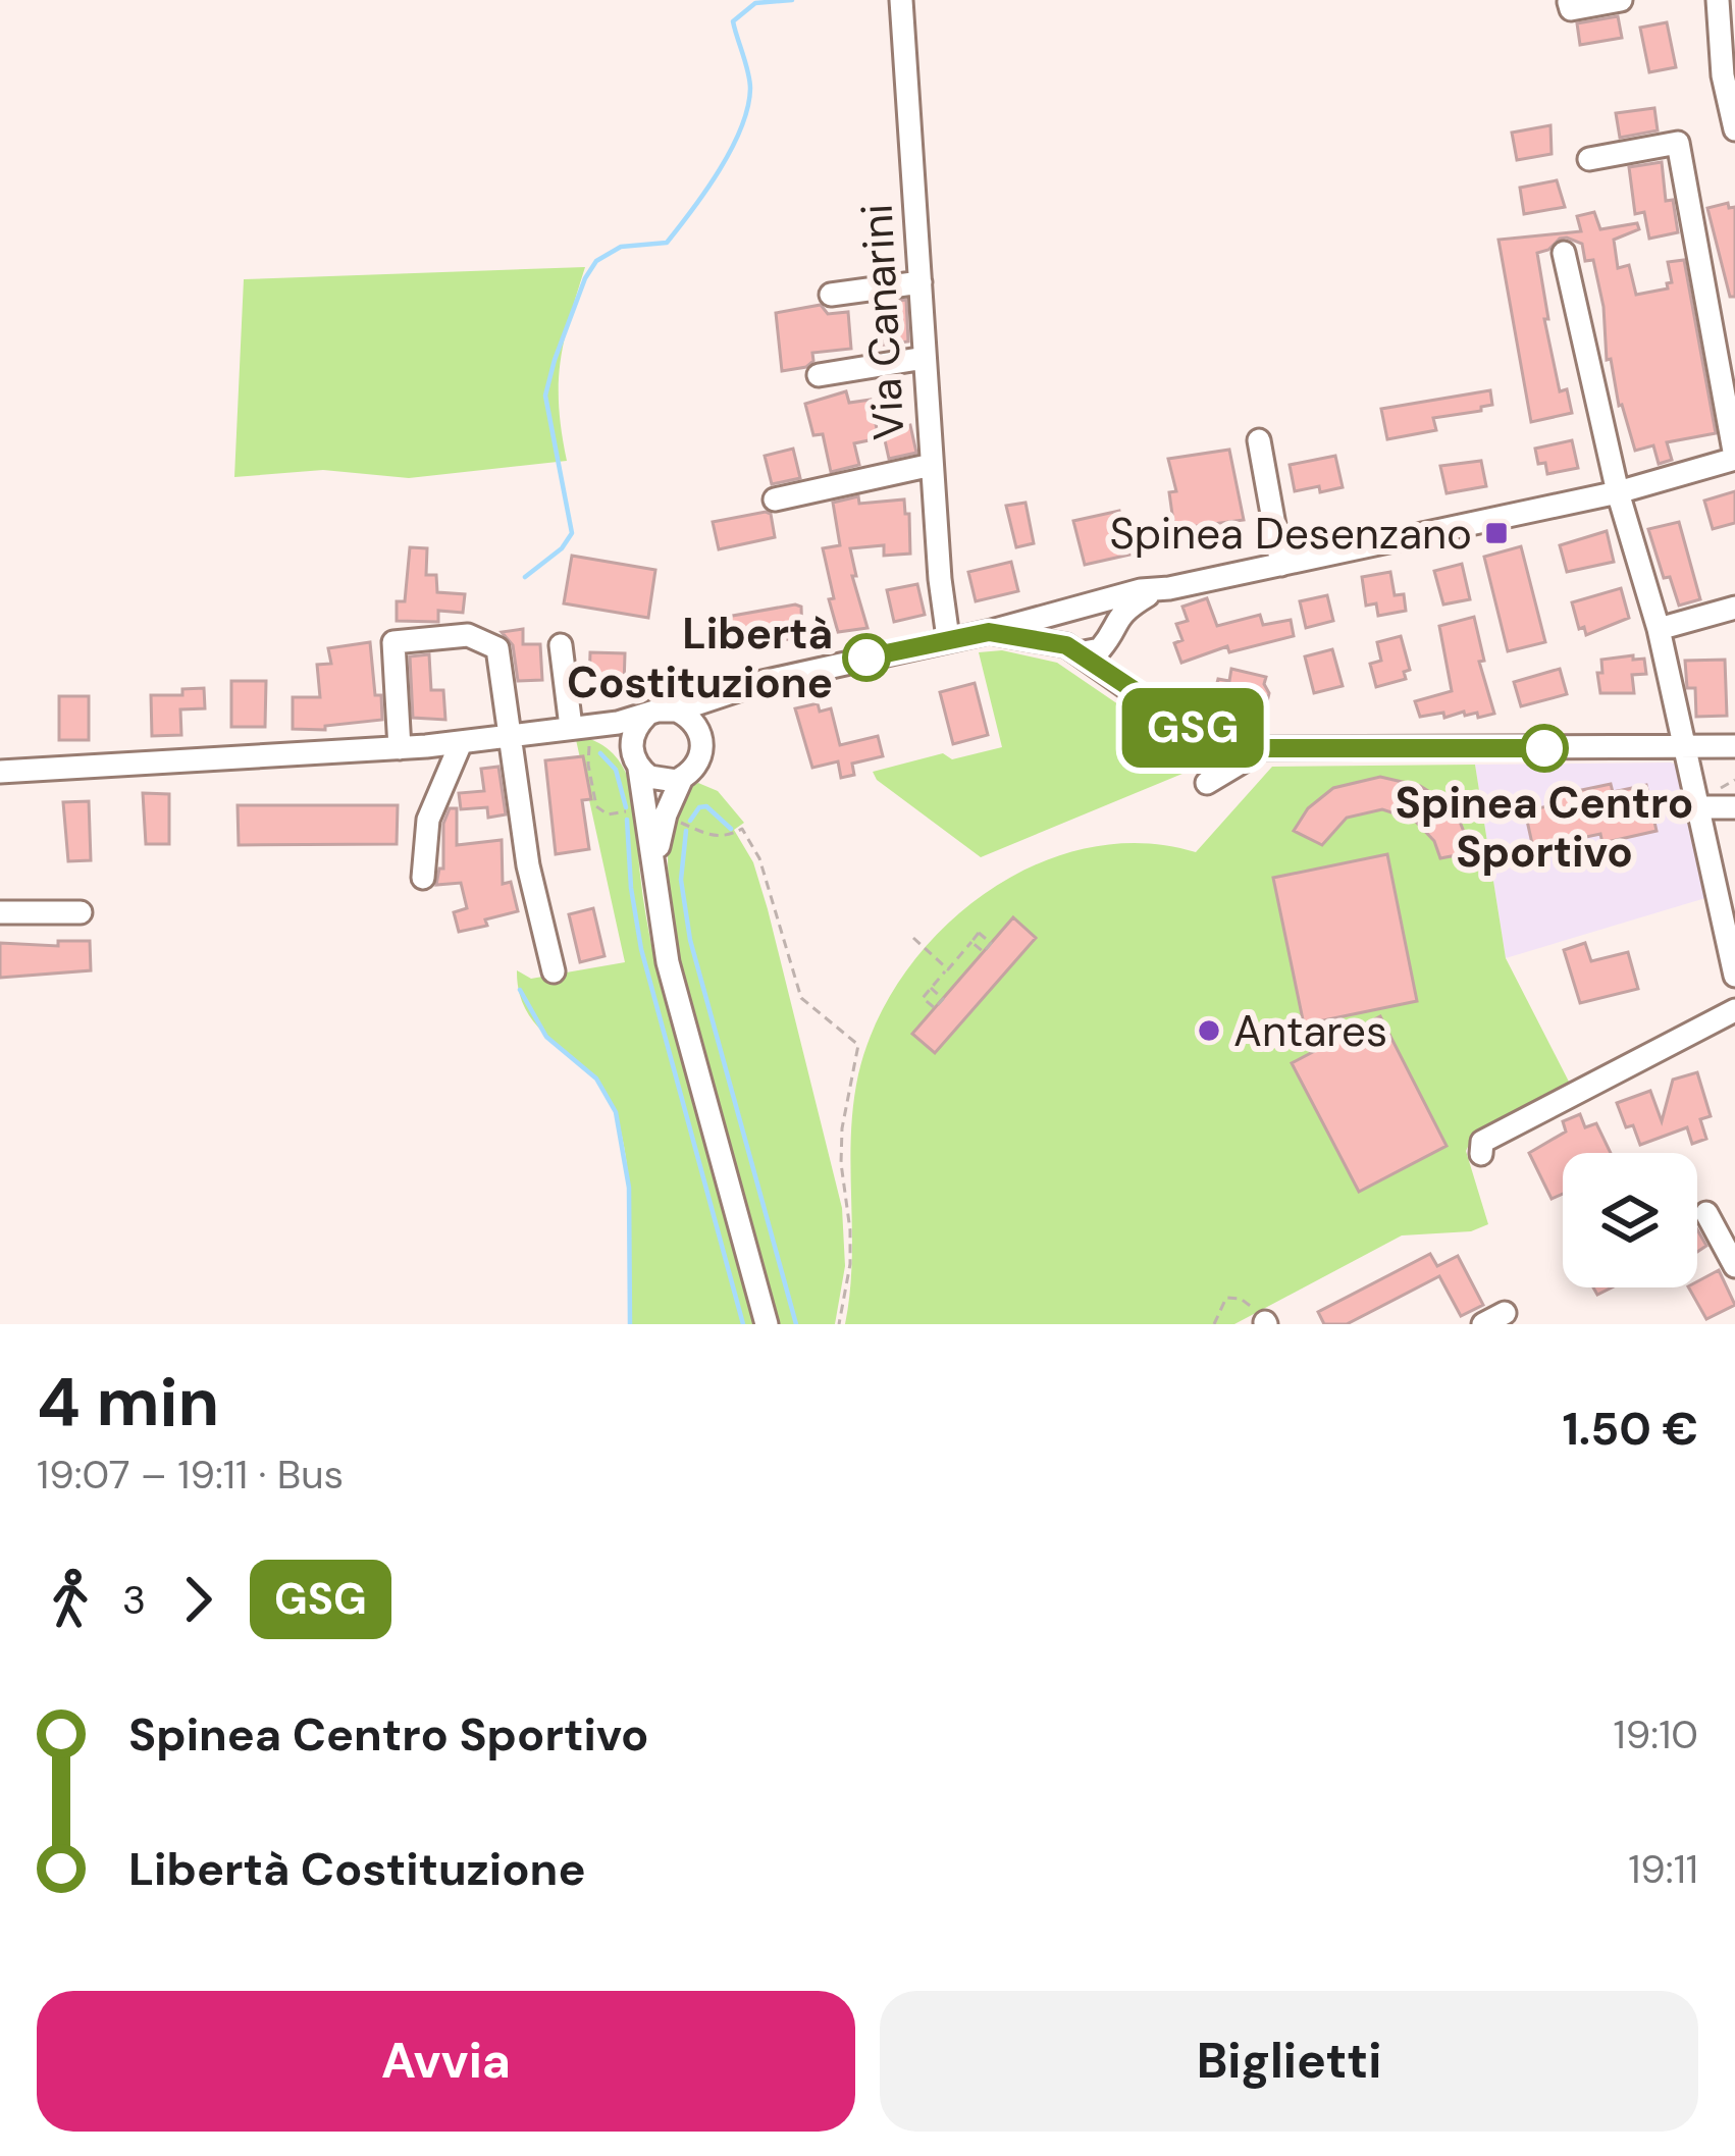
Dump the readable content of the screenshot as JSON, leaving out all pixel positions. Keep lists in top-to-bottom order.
{
  "streets": {
    "street": ["Via Canarini"]
  },
  "places": {
    "transit": ["Spinea Desenzano"],
    "other": ["Libertà Costituzione", "Spinea Centro Sportivo", "Antares"]
  },
  "lines": ["bus line GSG"],
  "page": {
    "on_map": "GSG",
    "heading": ["4 min", "19:07 – 19:11 · Bus", "1.50 €"],
    "legs": ["3", "GSG"],
    "list": [
      {
        "name": "Spinea Centro Sportivo",
        "value": "19:10"
      },
      {
        "name": "Libertà Costituzione",
        "value": "19:11"
      }
    ],
    "buttons": ["Avvia", "Biglietti"]
  }
}
